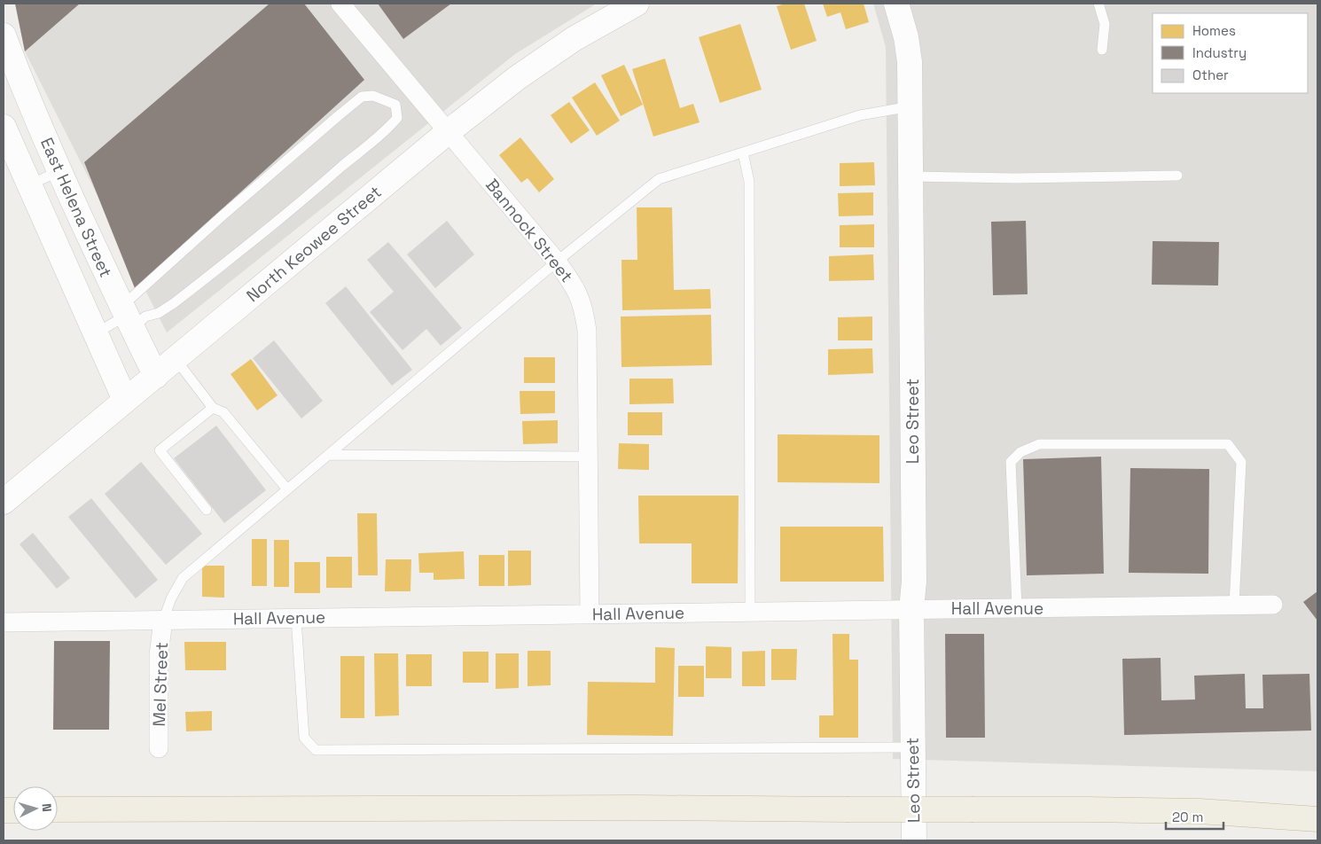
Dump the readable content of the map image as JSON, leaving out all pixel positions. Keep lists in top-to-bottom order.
{
  "streets": {
    "street": [
      "East Helena Street",
      "Bannock Street",
      "North Keowee Street",
      "Leo Street",
      "Hall Avenue",
      "Mel Street"
    ]
  },
  "crossings": [
    ["East Helena Street", "North Keowee Street"],
    ["Bannock Street", "North Keowee Street"],
    ["Bannock Street", "Hall Avenue"],
    ["Leo Street", "Hall Avenue"],
    ["Hall Avenue", "Mel Street"]
  ],
  "legend": ["Homes", "Industry", "Other"],
  "scale_bar": "20 m",
  "north": "right"
}
